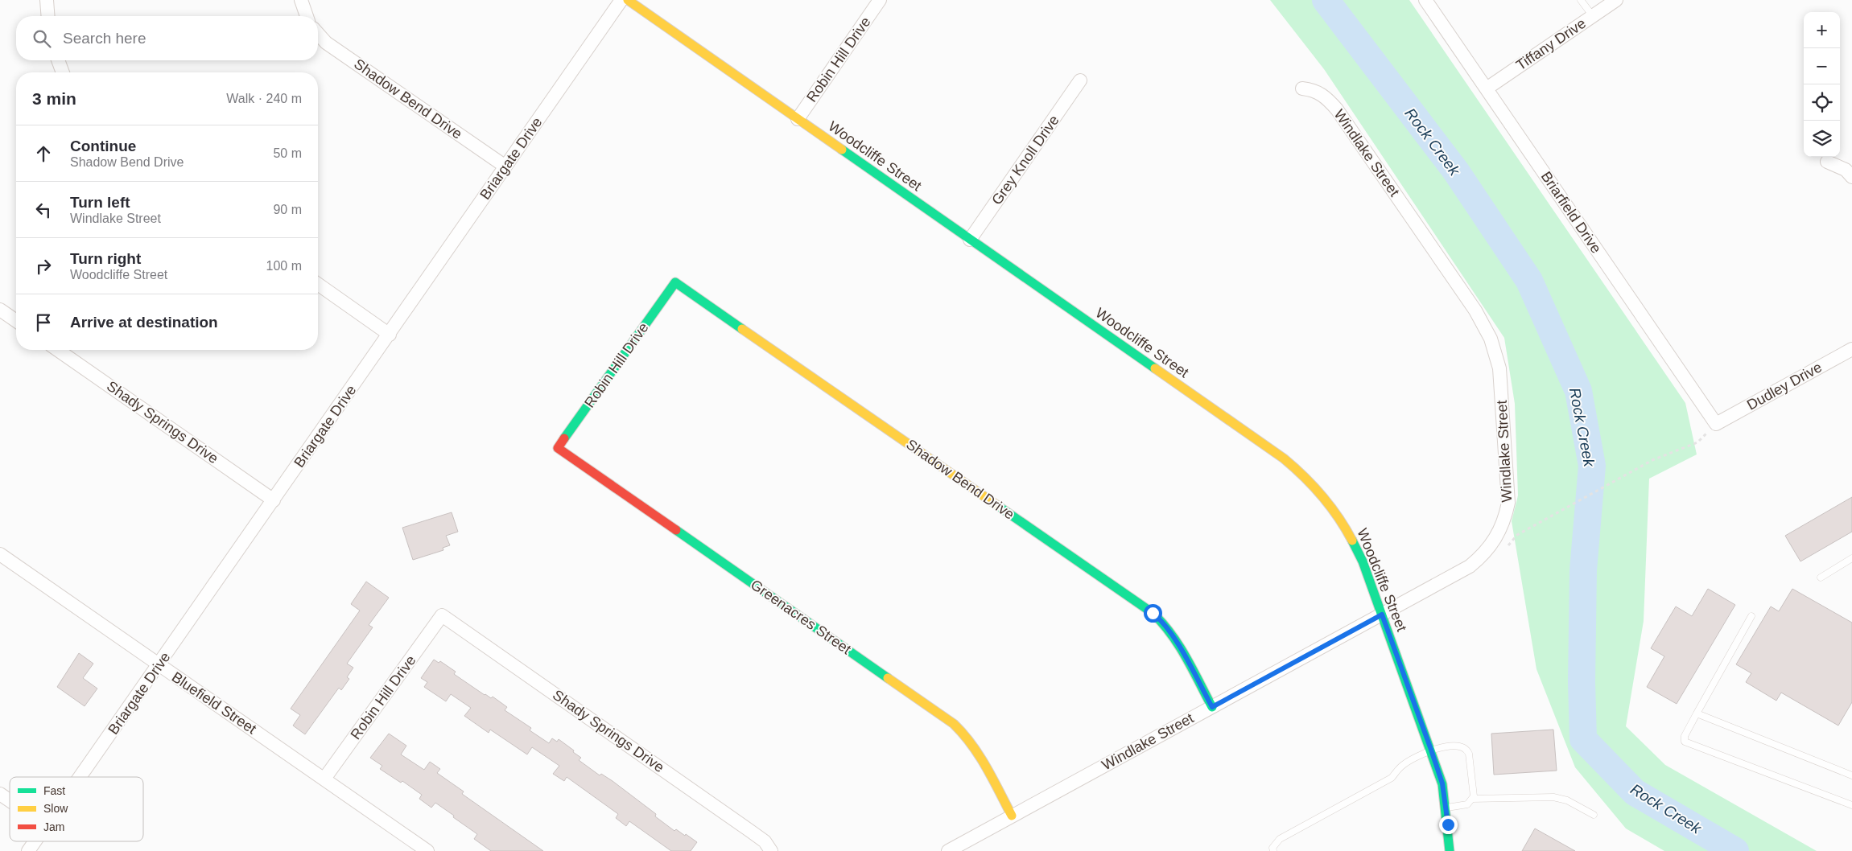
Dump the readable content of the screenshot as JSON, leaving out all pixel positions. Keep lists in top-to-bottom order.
{
  "streets": {
    "street": [
      "Tiffany Drive",
      "Robin Hill Drive",
      "Shadow Bend Drive",
      "Windlake Street",
      "Woodcliffe Street",
      "Briargate Drive",
      "Grey Knoll Drive",
      "Briarfield Drive",
      "Dudley Drive",
      "Shady Springs Drive",
      "Greenacres Street",
      "Bluefield Street"
    ]
  },
  "crossings": [
    ["Tiffany Drive", "Briarfield Drive"],
    ["Robin Hill Drive", "Shadow Bend Drive"],
    ["Robin Hill Drive", "Woodcliffe Street"],
    ["Robin Hill Drive", "Shady Springs Drive"],
    ["Robin Hill Drive", "Greenacres Street"],
    ["Robin Hill Drive", "Bluefield Street"],
    ["Shadow Bend Drive", "Windlake Street"],
    ["Shadow Bend Drive", "Briargate Drive"],
    ["Windlake Street", "Woodcliffe Street"],
    ["Windlake Street", "Greenacres Street"],
    ["Woodcliffe Street", "Grey Knoll Drive"],
    ["Briargate Drive", "Shady Springs Drive"],
    ["Briargate Drive", "Bluefield Street"],
    ["Briarfield Drive", "Dudley Drive"]
  ],
  "water": ["Rock Creek"],
  "legend": ["Fast", "Slow", "Jam"],
  "page": {
    "map_buttons": ["+", "−"],
    "search": "Search here",
    "heading": ["3 min", "Walk · 240 m"],
    "list": [
      ["Continue", "Shadow Bend Drive", "50 m"],
      ["Turn left", "Windlake Street", "90 m"],
      ["Turn right", "Woodcliffe Street", "100 m"],
      "Arrive at destination"
    ]
  }
}
